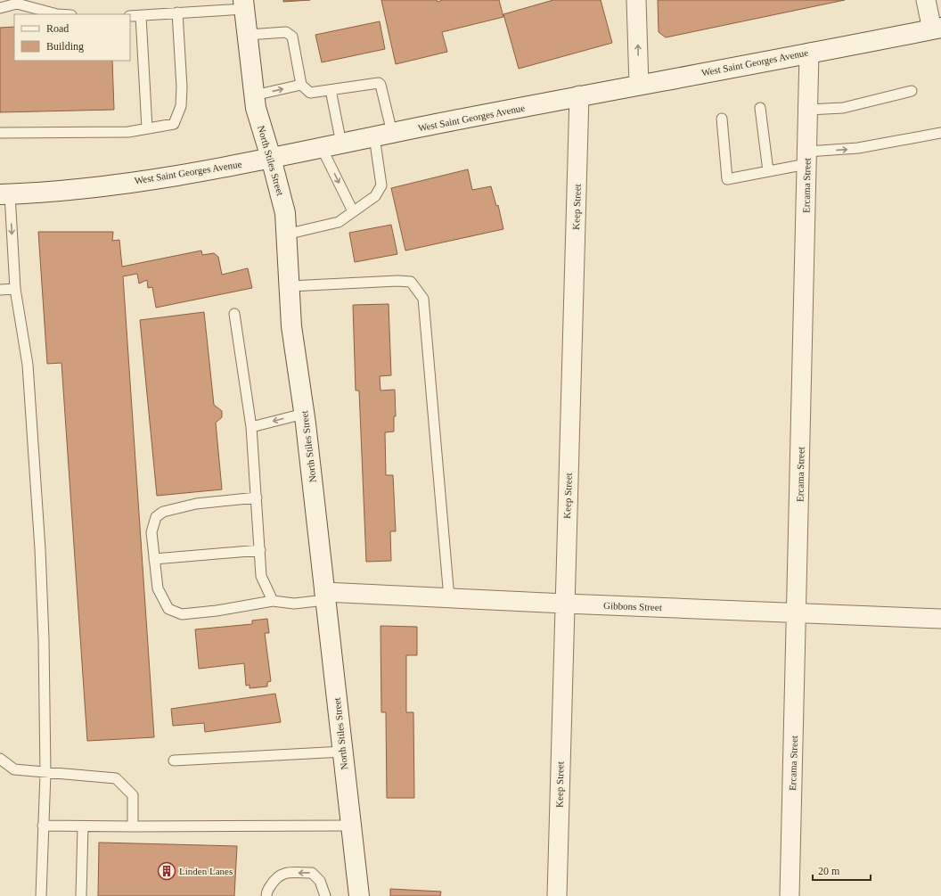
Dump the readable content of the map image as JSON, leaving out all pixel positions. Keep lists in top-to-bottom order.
{
  "streets": {
    "main road": ["West Saint Georges Avenue", "North Stiles Street"],
    "street": ["Ercama Street", "Keep Street", "Gibbons Street"]
  },
  "crossings": [
    ["West Saint Georges Avenue", "North Stiles Street"],
    ["West Saint Georges Avenue", "Ercama Street"],
    ["West Saint Georges Avenue", "Keep Street"],
    ["North Stiles Street", "Gibbons Street"],
    ["Ercama Street", "Gibbons Street"],
    ["Keep Street", "Gibbons Street"]
  ],
  "places": {
    "building": ["Linden Lanes"]
  },
  "legend": ["Road", "Building"],
  "scale_bar": "20 m"
}
